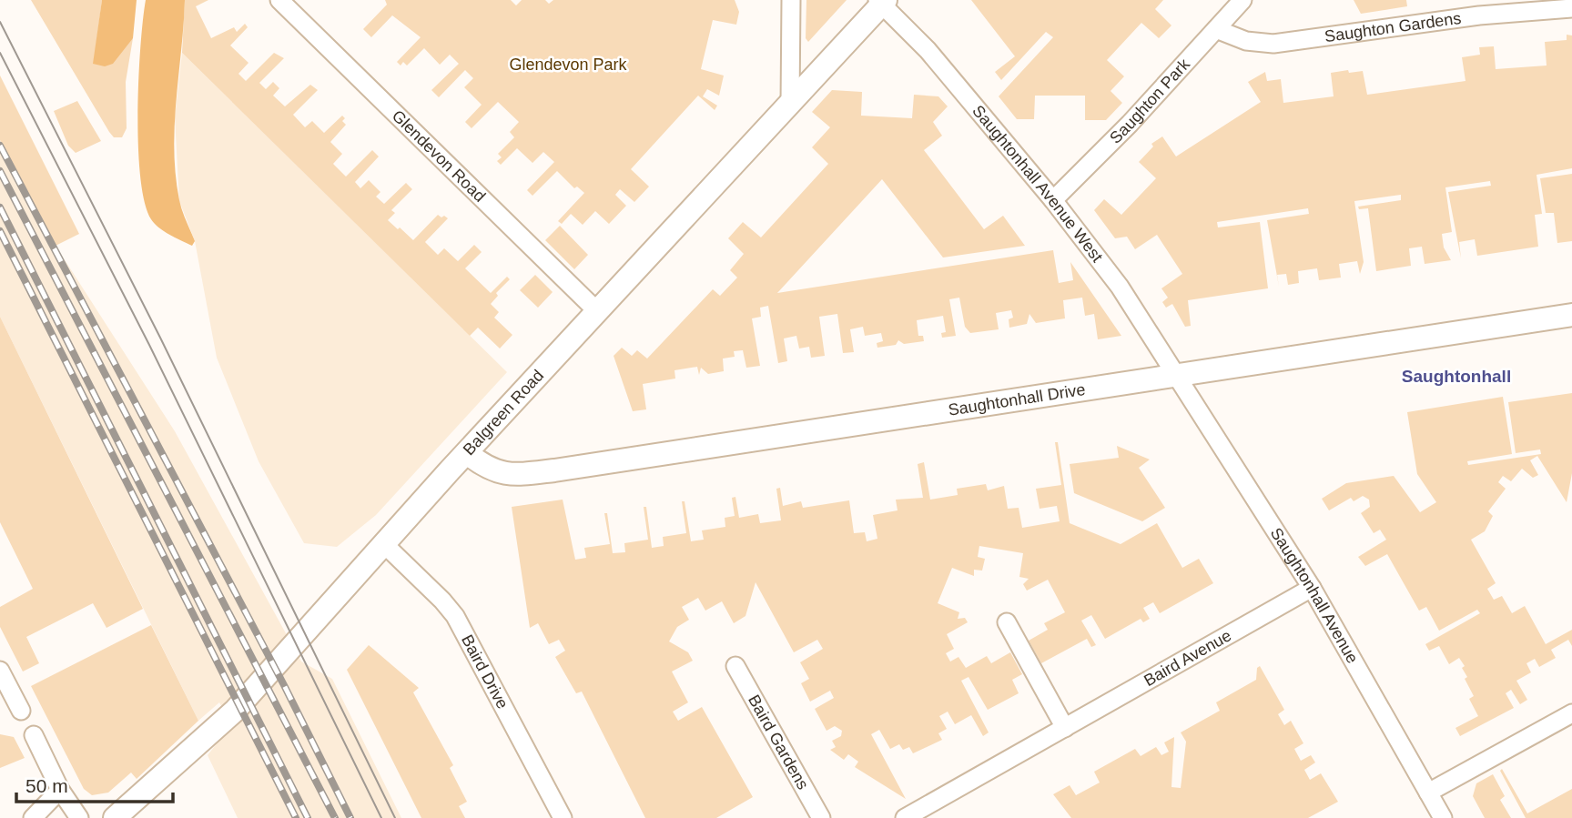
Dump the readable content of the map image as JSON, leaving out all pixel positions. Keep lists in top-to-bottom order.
{
  "streets": {
    "street": [
      "Saughton Gardens",
      "Saughton Park",
      "Glendevon Road",
      "Saughtonhall Avenue West",
      "Saughtonhall Drive",
      "Balgreen Road",
      "Saughtonhall Avenue",
      "Baird Avenue",
      "Baird Drive",
      "Baird Gardens"
    ]
  },
  "crossings": [
    ["Saughton Gardens", "Saughton Park"],
    ["Saughton Park", "Saughtonhall Avenue West"],
    ["Glendevon Road", "Balgreen Road"],
    ["Saughtonhall Avenue West", "Saughtonhall Drive"],
    ["Saughtonhall Avenue West", "Balgreen Road"],
    ["Saughtonhall Avenue West", "Saughtonhall Avenue"],
    ["Saughtonhall Drive", "Balgreen Road"],
    ["Saughtonhall Drive", "Saughtonhall Avenue"],
    ["Balgreen Road", "Baird Drive"],
    ["Saughtonhall Avenue", "Baird Avenue"]
  ],
  "districts": ["Saughtonhall"],
  "parks": ["Glendevon Park"],
  "scale_bar": "50 m"
}
